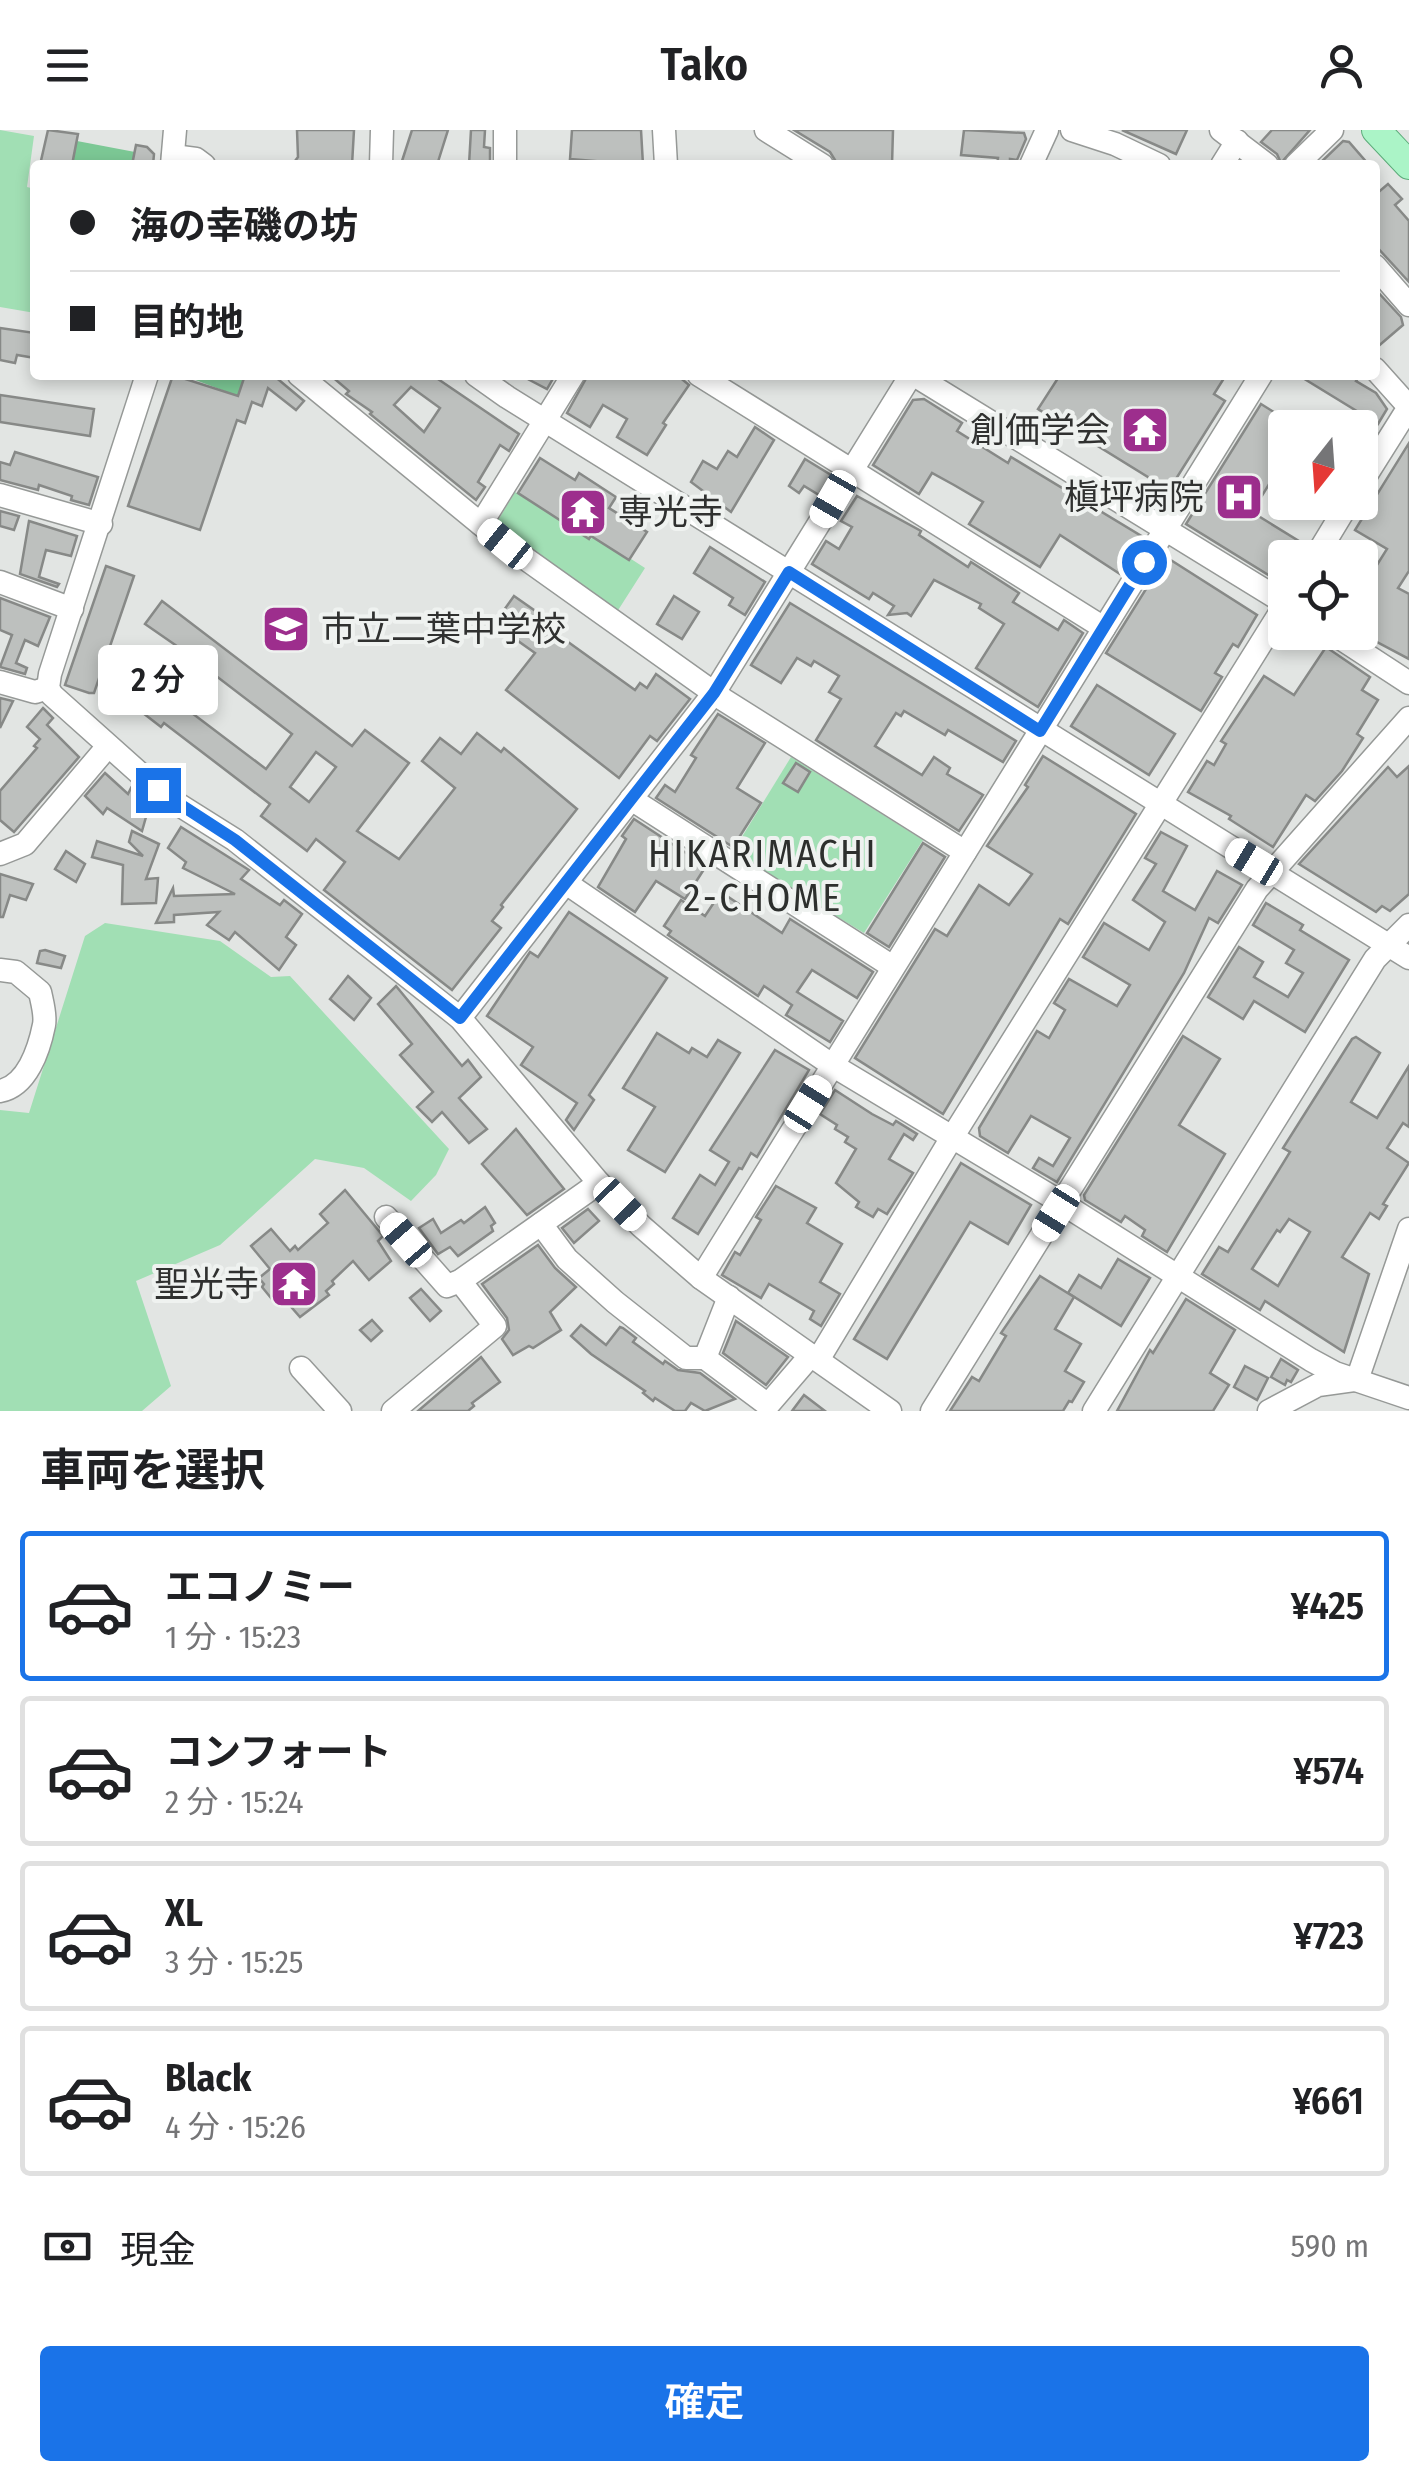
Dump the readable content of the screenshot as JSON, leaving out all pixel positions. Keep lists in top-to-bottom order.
{
  "districts": ["HIKARIMACHI 2-CHOME"],
  "places": {
    "temple": ["創価学会", "専光寺", "聖光寺"],
    "hospital": ["槇坪病院"],
    "school or university": ["市立二葉中学校"]
  },
  "north": "bottom",
  "page": {
    "header": "Tako",
    "banner": ["海の幸磯の坊", "目的地"],
    "bubble": "2 分",
    "heading": "車両を選択",
    "list": [
      {
        "name": "エコノミー",
        "note": "1 分 · 15:23",
        "value": "¥425"
      },
      {
        "name": "コンフォート",
        "note": "2 分 · 15:24",
        "value": "¥574"
      },
      {
        "name": "XL",
        "note": "3 分 · 15:25",
        "value": "¥723"
      },
      {
        "name": "Black",
        "note": "4 分 · 15:26",
        "value": "¥661"
      }
    ],
    "pay": ["現金", "590 m"],
    "buttons": "確定"
  }
}
